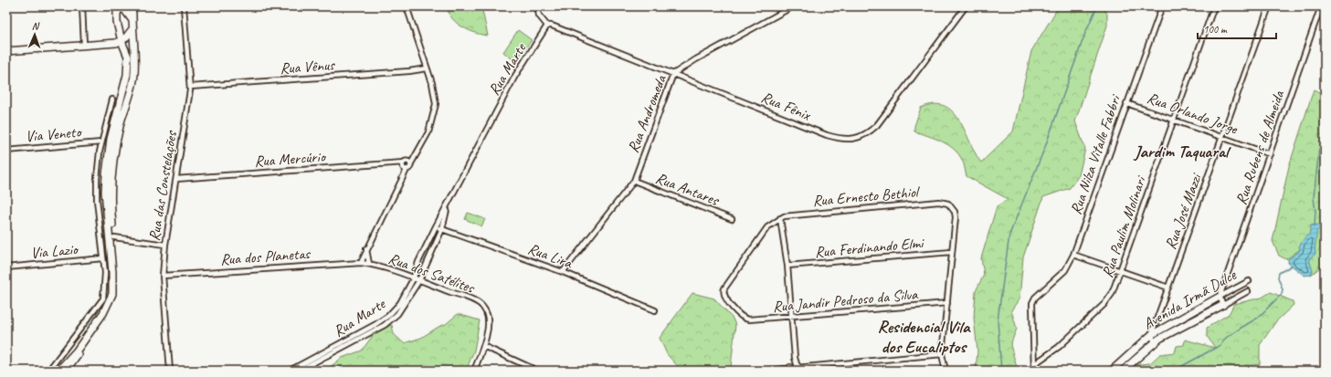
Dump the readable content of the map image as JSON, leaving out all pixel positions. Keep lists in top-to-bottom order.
{
  "streets": {
    "main road": ["Avenida Irmã Dulce"],
    "street": [
      "Rua Vênus",
      "Rua Marte",
      "Rua Fênix",
      "Rua Orlando Jorge",
      "Rua Andromeda",
      "Via Veneto",
      "Rua Rubens de Almeida",
      "Rua Nilza Vitalle Fabbri",
      "Rua Mercúrio",
      "Rua das Constelações",
      "Rua Antares",
      "Rua Ernesto Bethiol",
      "Rua José Mazzi",
      "Rua Paulim Molinari",
      "Rua Ferdinando Elmi",
      "Via Lazio",
      "Rua Lira",
      "Rua dos Planetas",
      "Rua dos Satélites",
      "Rua Jandir Pedroso da Silva"
    ]
  },
  "crossings": [
    ["Rua Vênus", "Rua das Constelações"],
    ["Rua Marte", "Rua Fênix"],
    ["Rua Marte", "Rua Lira"],
    ["Rua Marte", "Rua dos Satélites"],
    ["Rua Fênix", "Rua Andromeda"],
    ["Rua Orlando Jorge", "Rua Rubens de Almeida"],
    ["Rua Orlando Jorge", "Rua Nilza Vitalle Fabbri"],
    ["Rua Orlando Jorge", "Rua José Mazzi"],
    ["Rua Orlando Jorge", "Rua Paulim Molinari"],
    ["Rua Andromeda", "Rua Antares"],
    ["Rua Andromeda", "Rua Lira"],
    ["Rua Rubens de Almeida", "Avenida Irmã Dulce"],
    ["Rua Nilza Vitalle Fabbri", "Rua Paulim Molinari"],
    ["Rua Mercúrio", "Rua das Constelações"],
    ["Rua das Constelações", "Rua dos Planetas"],
    ["Rua Ernesto Bethiol", "Rua Ferdinando Elmi"],
    ["Rua Ernesto Bethiol", "Rua Jandir Pedroso da Silva"],
    ["Rua José Mazzi", "Avenida Irmã Dulce"],
    ["Rua dos Planetas", "Rua dos Satélites"]
  ],
  "districts": ["Jardim Taquaral", "Residencial Vila dos Eucaliptos"],
  "scale_bar": "100 m",
  "north": "top"
}
